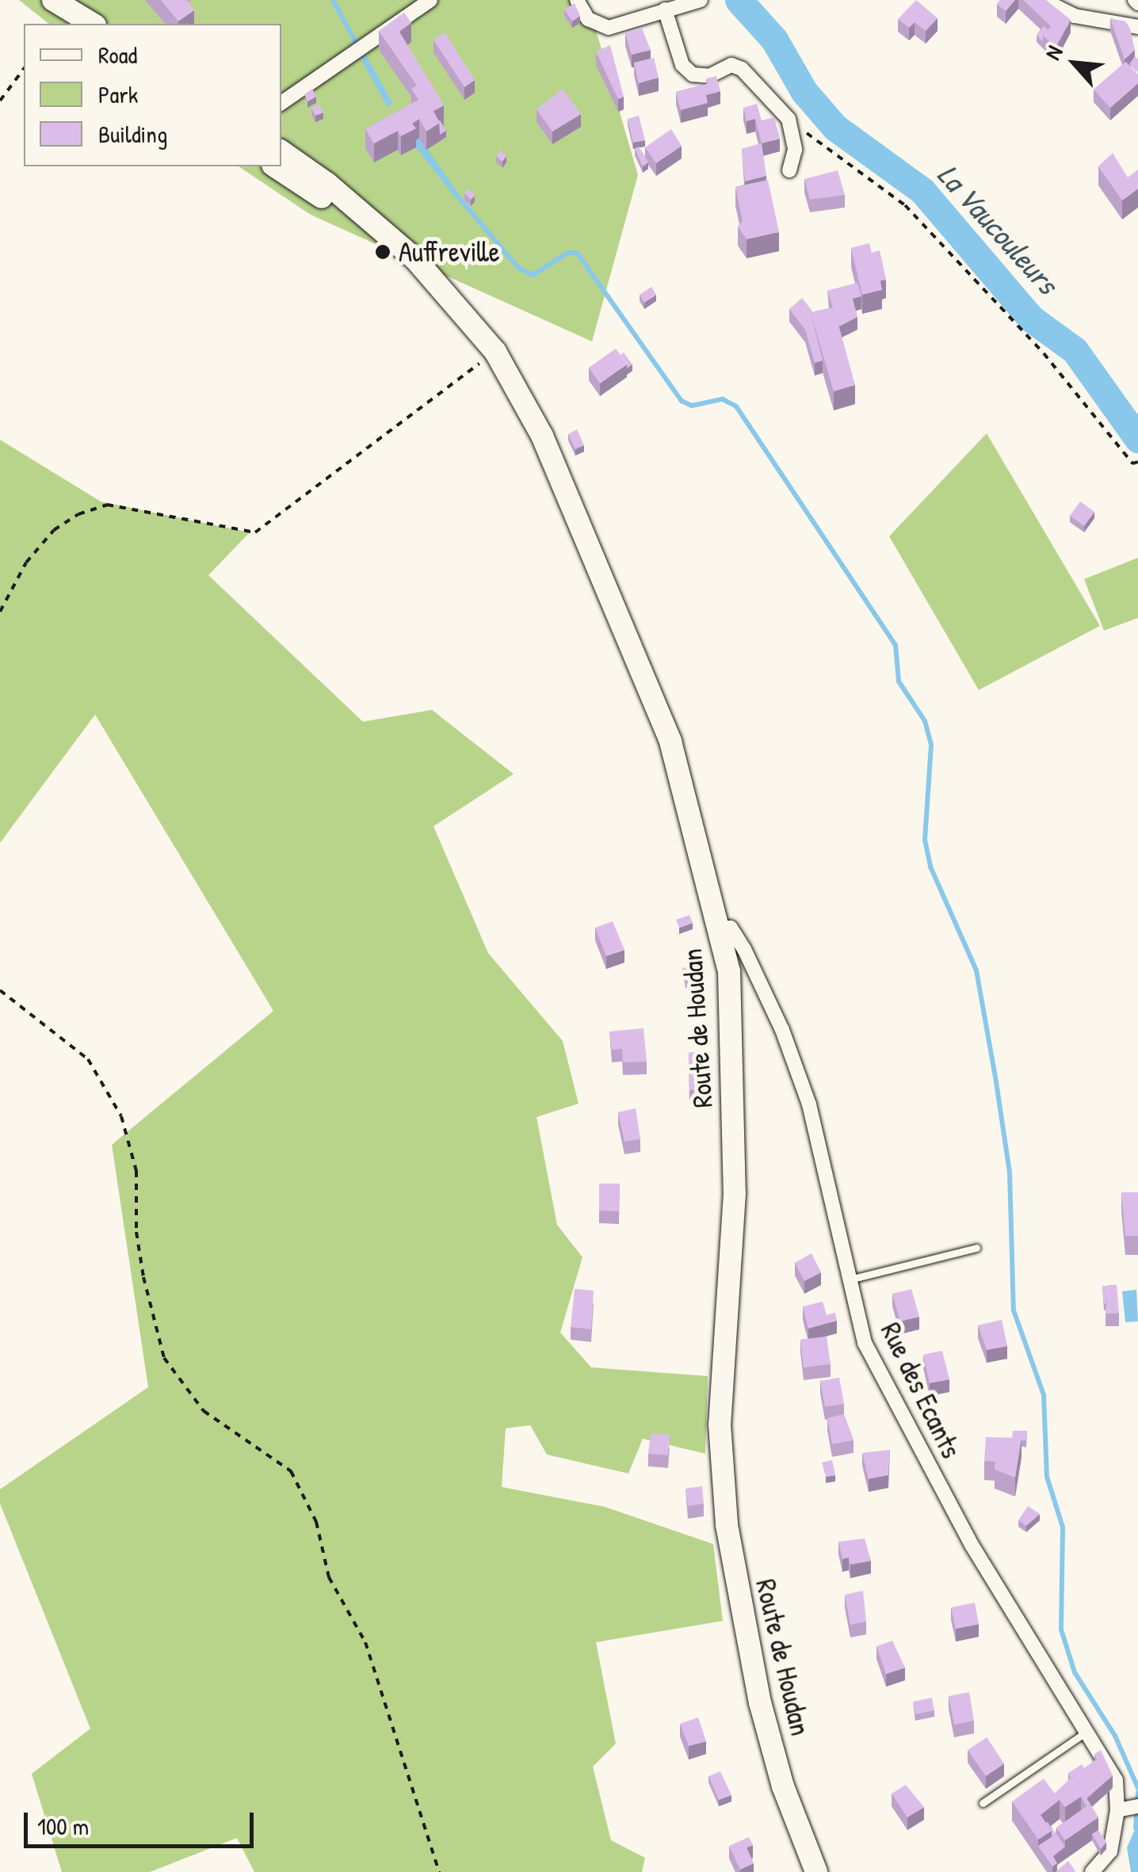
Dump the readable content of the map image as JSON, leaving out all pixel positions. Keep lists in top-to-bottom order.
{
  "streets": {
    "main road": ["Route de Houdan"],
    "street": ["Rue des Ecants"]
  },
  "crossings": [
    ["Route de Houdan", "Rue des Ecants"]
  ],
  "water": ["La Vaucouleurs"],
  "places": ["Auffreville"],
  "legend": ["Road", "Park", "Building"],
  "scale_bar": "100 m",
  "north": "top left"
}
